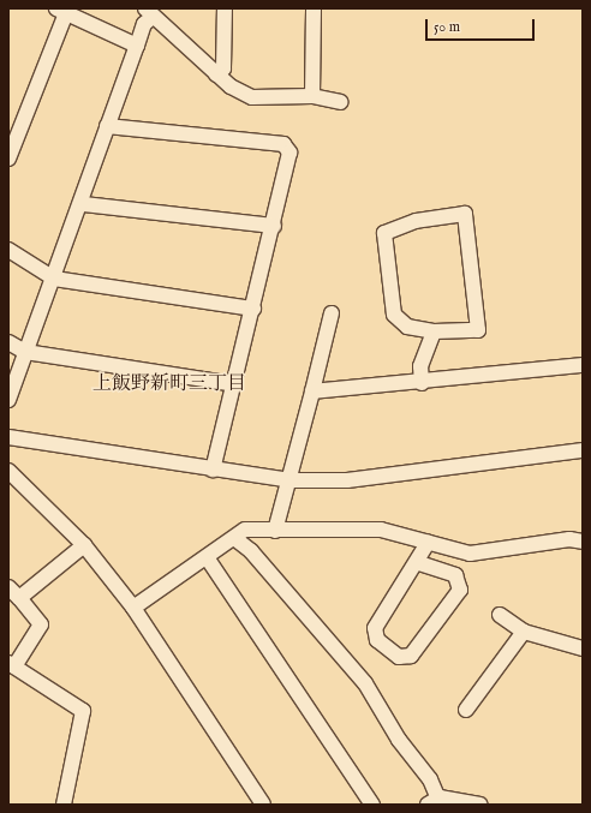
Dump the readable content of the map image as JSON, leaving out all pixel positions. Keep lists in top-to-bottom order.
{
  "districts": ["上飯野新町三丁目"],
  "scale_bar": "50 m"
}
